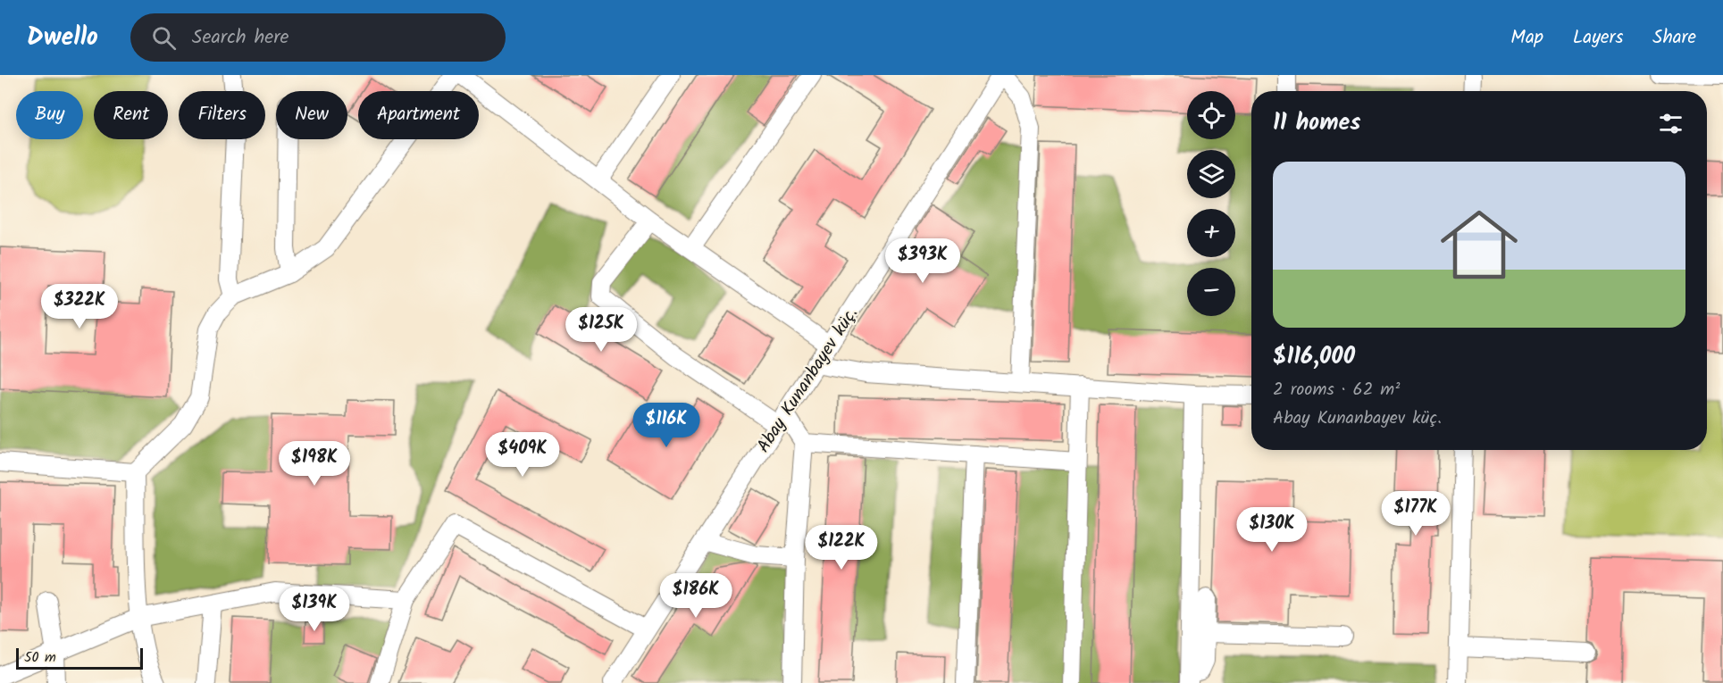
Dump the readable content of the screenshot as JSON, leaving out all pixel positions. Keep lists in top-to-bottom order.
{
  "streets": {
    "street": ["Abay Kunanbayev küç."]
  },
  "scale_bar": "50 m",
  "page": {
    "header": "Dwello",
    "search": "Search here",
    "nav": ["Map", "Layers", "Share"],
    "map_buttons": ["+", "−"],
    "chip": [
      "Buy",
      "Rent",
      "Filters",
      "New",
      "Apartment"
    ],
    "heading": "11 homes",
    "list": [
      {
        "name": "$116,000",
        "note": "2 rooms · 62 m² · Abay Kunanbayev küç."
      }
    ],
    "price": [
      "$393K",
      "$322K",
      "$125K",
      "$116K",
      "$409K",
      "$198K",
      "$177K",
      "$130K",
      "$122K",
      "$186K",
      "$139K"
    ],
    "scale": "50 m"
  }
}
